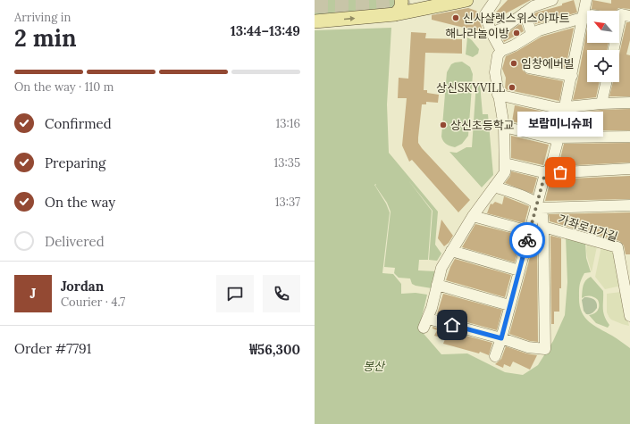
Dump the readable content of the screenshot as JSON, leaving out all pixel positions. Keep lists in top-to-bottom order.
{
  "streets": {
    "street": ["가좌로11가길"]
  },
  "parks": ["봉산"],
  "places": [
    "신사샬렛스위스아파트",
    "해나라놀이방",
    "임창에버빌",
    "상신SKYVILL",
    "상신초등학교",
    "보람미니슈퍼"
  ],
  "north": "top left",
  "page": {
    "heading": ["2 min", "Arriving in", "13:44–13:49"],
    "panel": [
      "Jordan",
      "Courier · 4.7",
      "Order #7791",
      "₩56,300"
    ],
    "bar": "On the way · 110 m",
    "list": [
      ["Confirmed", "13:16"],
      ["Preparing", "13:35"],
      ["On the way", "13:37"],
      "Delivered"
    ],
    "bubble": "보람미니슈퍼",
    "round": "J"
  }
}
